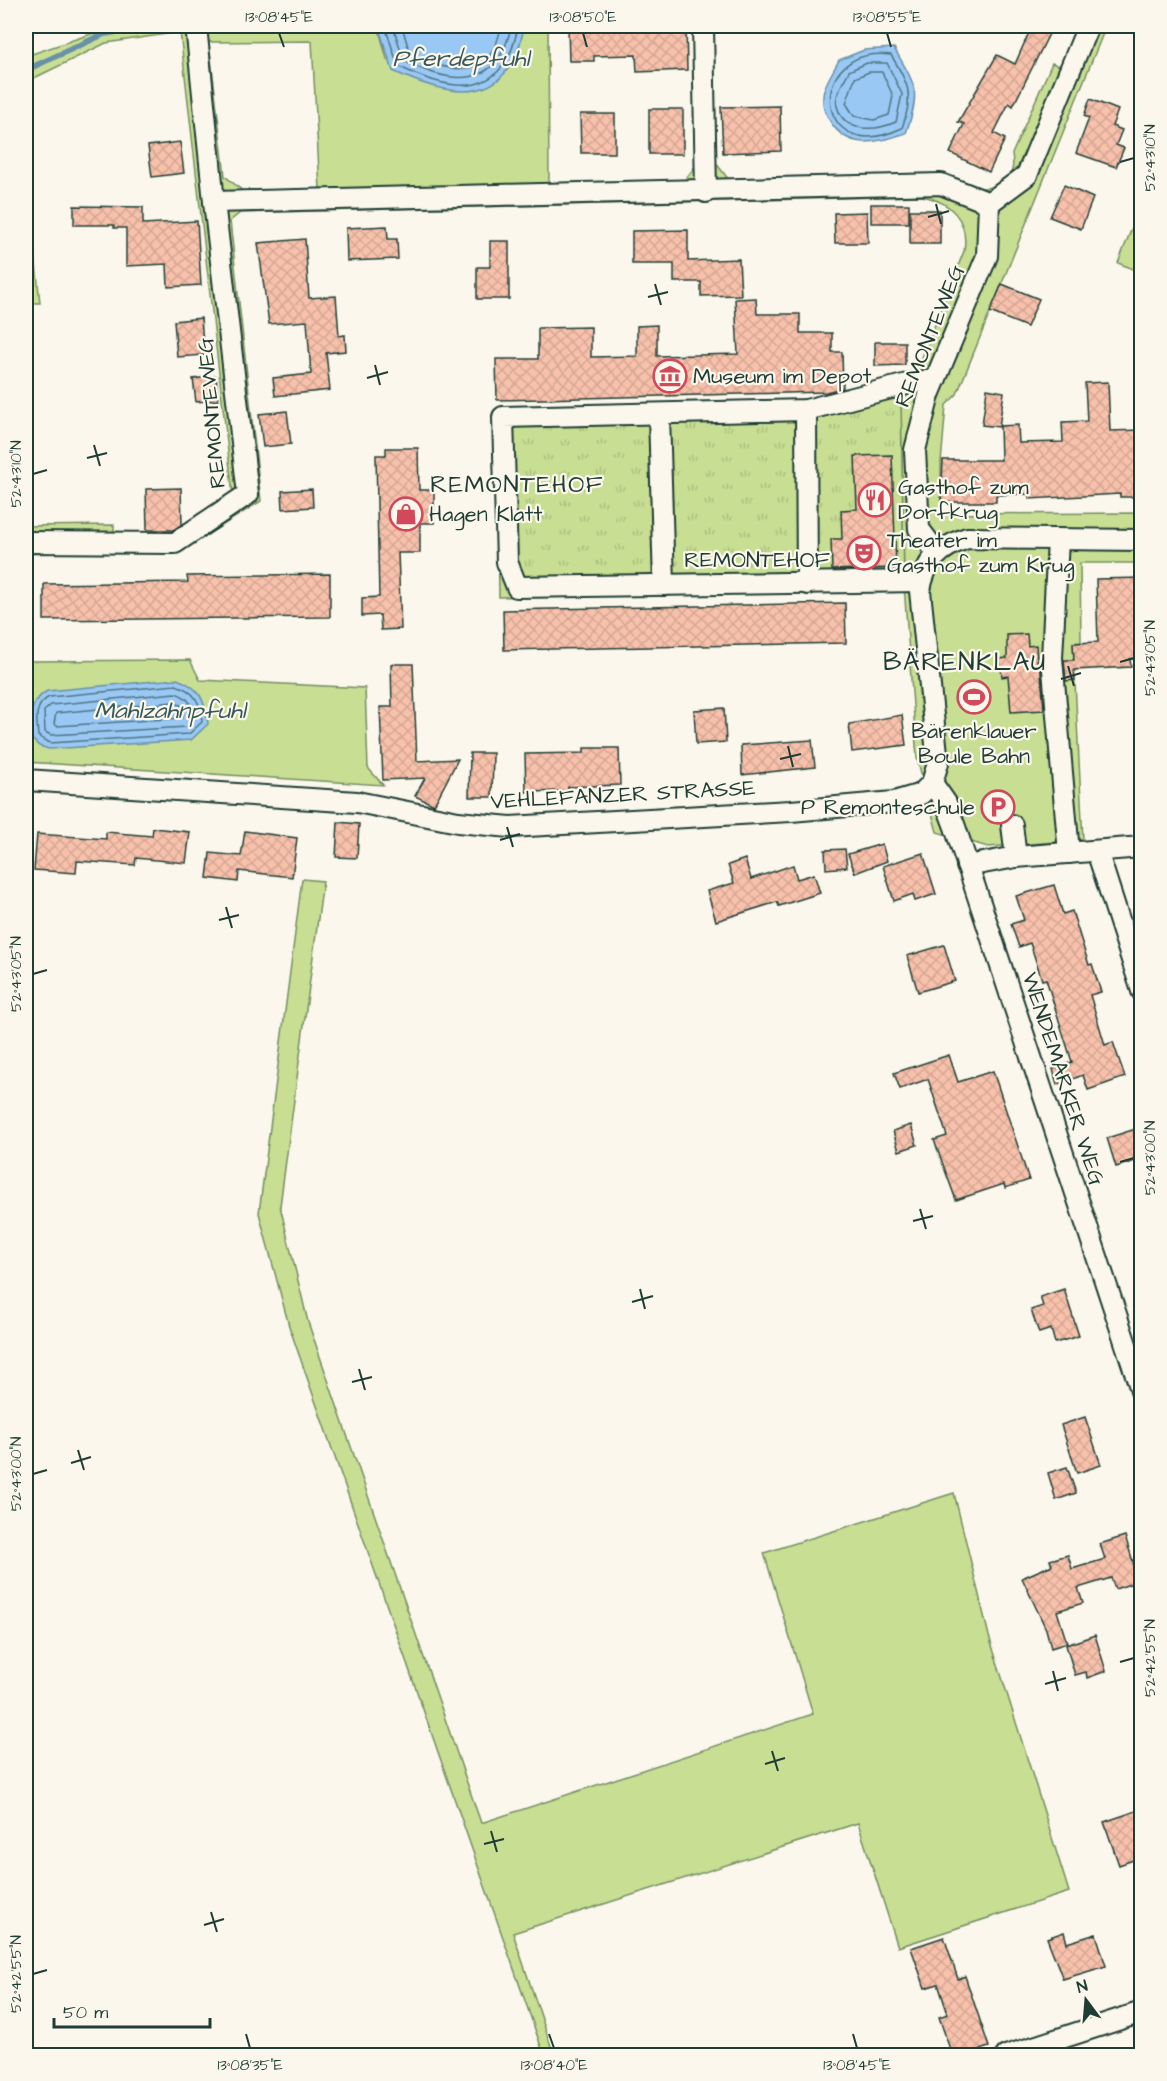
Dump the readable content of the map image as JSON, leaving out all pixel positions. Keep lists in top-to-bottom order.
{
  "streets": {
    "street": [
      "REMONTEWEG",
      "REMONTEHOF",
      "VEHLEFANZER STRASSE",
      "WENDEMARKER WEG"
    ]
  },
  "crossings": [
    ["REMONTEWEG", "REMONTEHOF"],
    ["VEHLEFANZER STRASSE", "WENDEMARKER WEG"]
  ],
  "districts": ["REMONTEHOF", "BÄRENKLAU"],
  "water": ["Pferdepfuhl", "Mahlzahnpfuhl"],
  "places": {
    "museum": ["Museum im Depot"],
    "restaurant": ["Gasthof zum Dorfkrug"],
    "shop": ["Hagen Klatt"],
    "theatre": ["Theater im Gasthof zum Krug"],
    "sports": ["Bärenklauer Boule Bahn"],
    "parking": ["P Remonteschule"]
  },
  "scale_bar": "50 m",
  "north": "top",
  "coordinates": [
    "13°08'45\"E",
    "13°08'50\"E",
    "13°08'55\"E",
    "52°43'10\"N",
    "52°43'05\"N",
    "52°43'00\"N",
    "52°42'55\"N",
    "13°08'35\"E",
    "13°08'40\"E"
  ]
}
